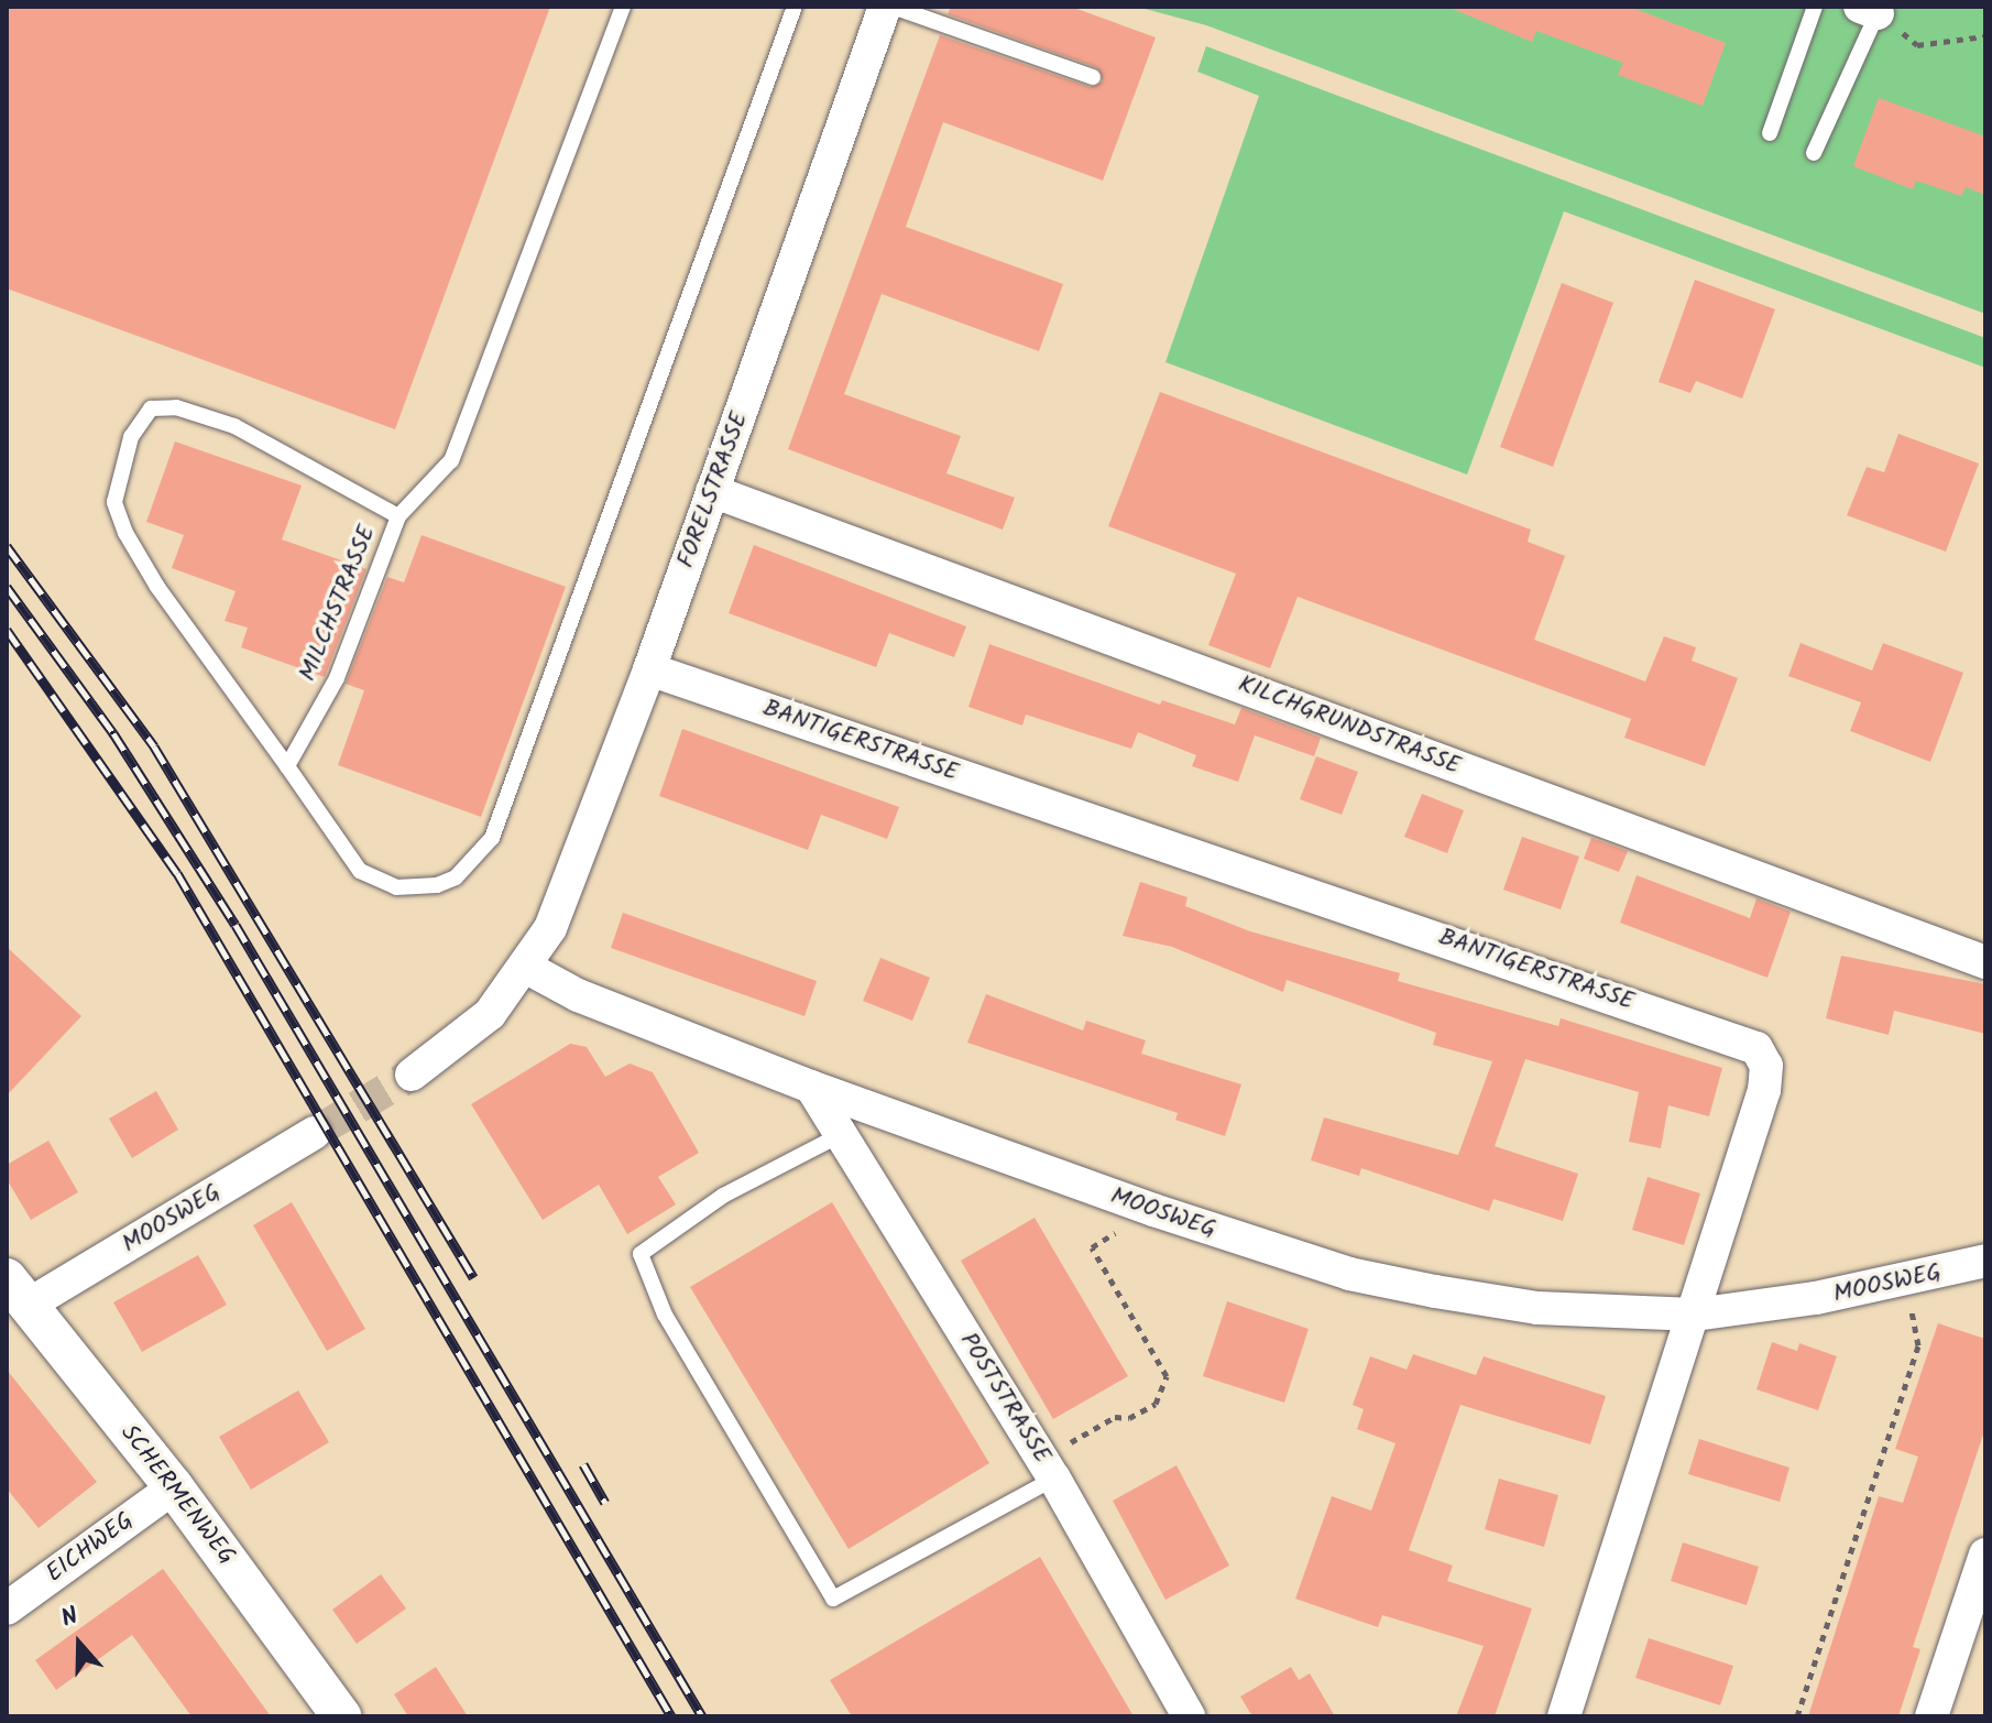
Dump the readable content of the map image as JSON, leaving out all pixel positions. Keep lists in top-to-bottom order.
{
  "streets": {
    "street": [
      "FORELSTRASSE",
      "KILCHGRUNDSTRASSE",
      "BANTIGERSTRASSE",
      "MOOSWEG",
      "POSTSTRASSE",
      "SCHERMENWEG",
      "EICHWEG"
    ],
    "lane": ["MILCHSTRASSE"]
  },
  "crossings": [
    ["FORELSTRASSE", "KILCHGRUNDSTRASSE"],
    ["FORELSTRASSE", "BANTIGERSTRASSE"],
    ["FORELSTRASSE", "MOOSWEG"],
    ["BANTIGERSTRASSE", "MOOSWEG"],
    ["MOOSWEG", "POSTSTRASSE"],
    ["MOOSWEG", "SCHERMENWEG"],
    ["SCHERMENWEG", "EICHWEG"]
  ],
  "north": "top"
}
